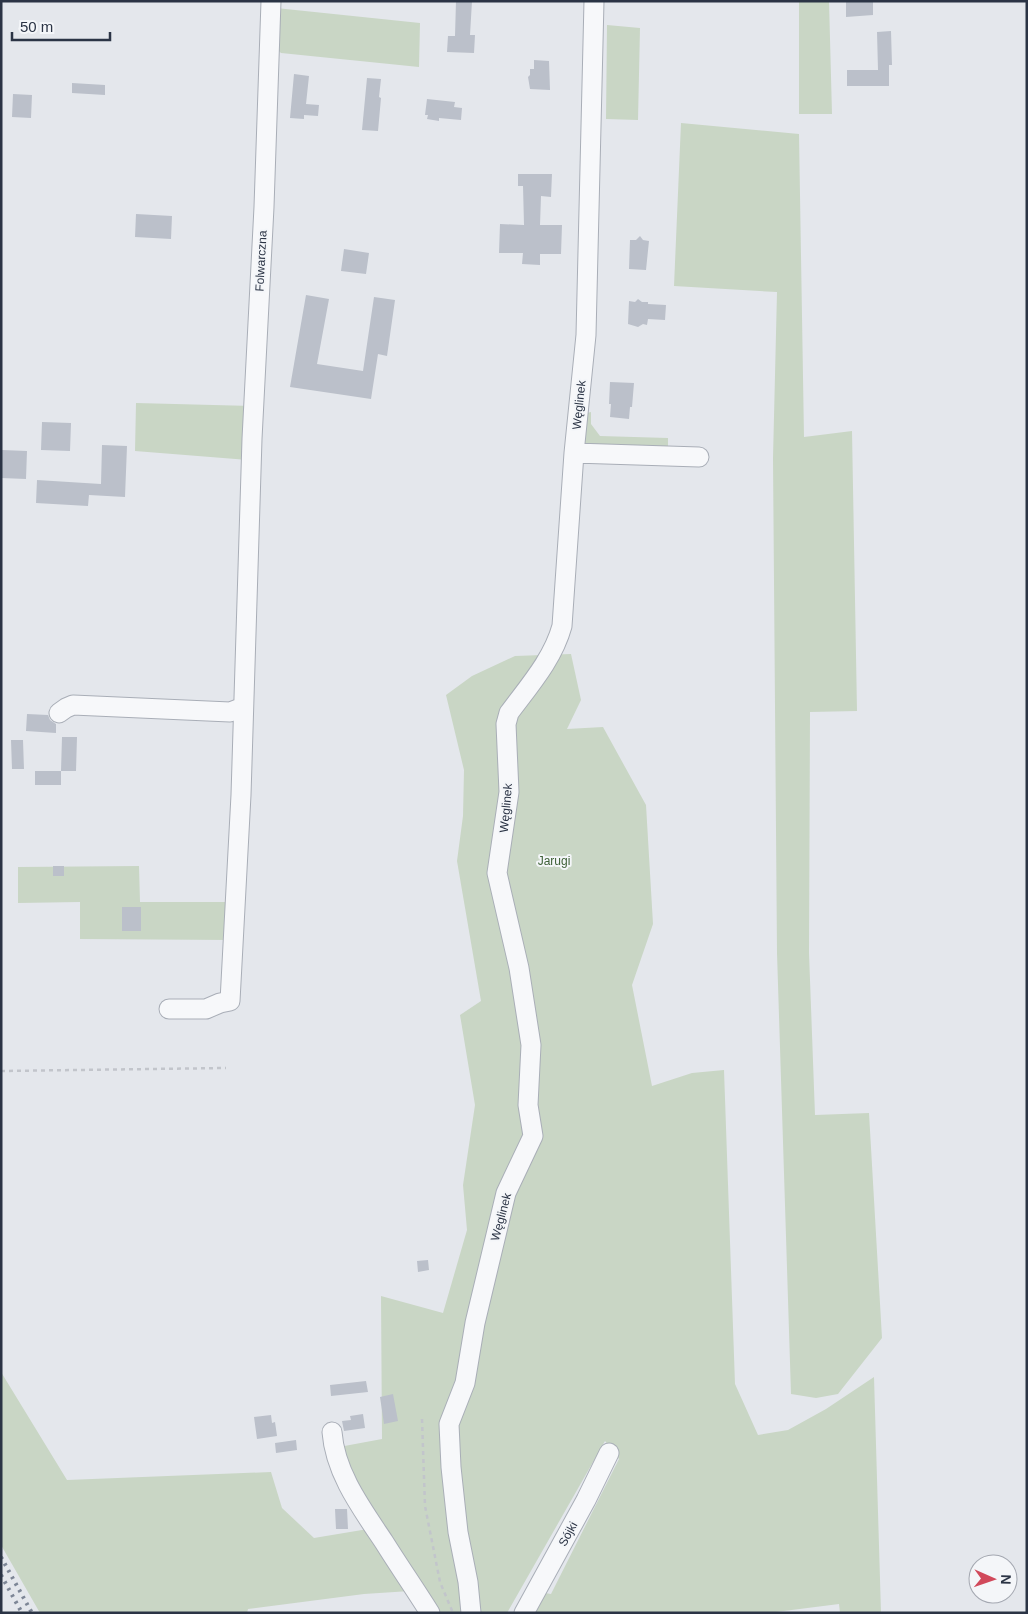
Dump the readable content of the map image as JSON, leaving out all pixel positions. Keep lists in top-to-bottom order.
{
  "streets": {
    "street": ["Folwarczna", "Węglinek", "Sójki"]
  },
  "parks": ["Jarugi"],
  "scale_bar": "50 m",
  "north": "right"
}
